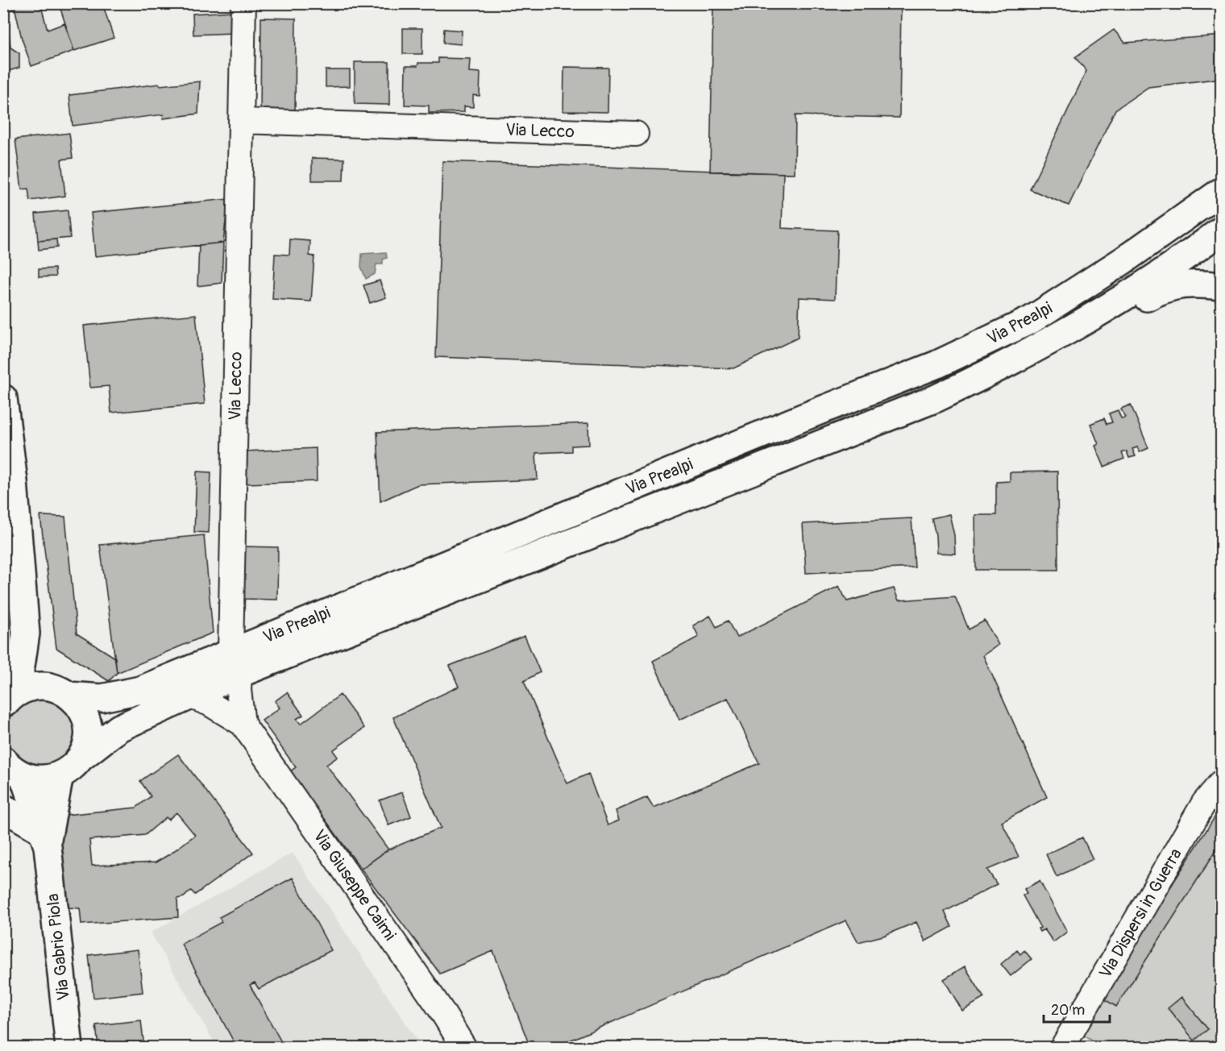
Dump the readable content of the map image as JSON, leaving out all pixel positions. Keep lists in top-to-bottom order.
{
  "streets": {
    "main road": ["Via Prealpi", "Via Gabrio Piola"],
    "street": ["Via Lecco", "Via Giuseppe Caimi", "Via Dispersi in Guerra"]
  },
  "crossings": [
    ["Via Lecco", "Via Prealpi"],
    ["Via Lecco", "Via Giuseppe Caimi"],
    ["Via Prealpi", "Via Gabrio Piola"]
  ],
  "scale_bar": "20 m"
}
